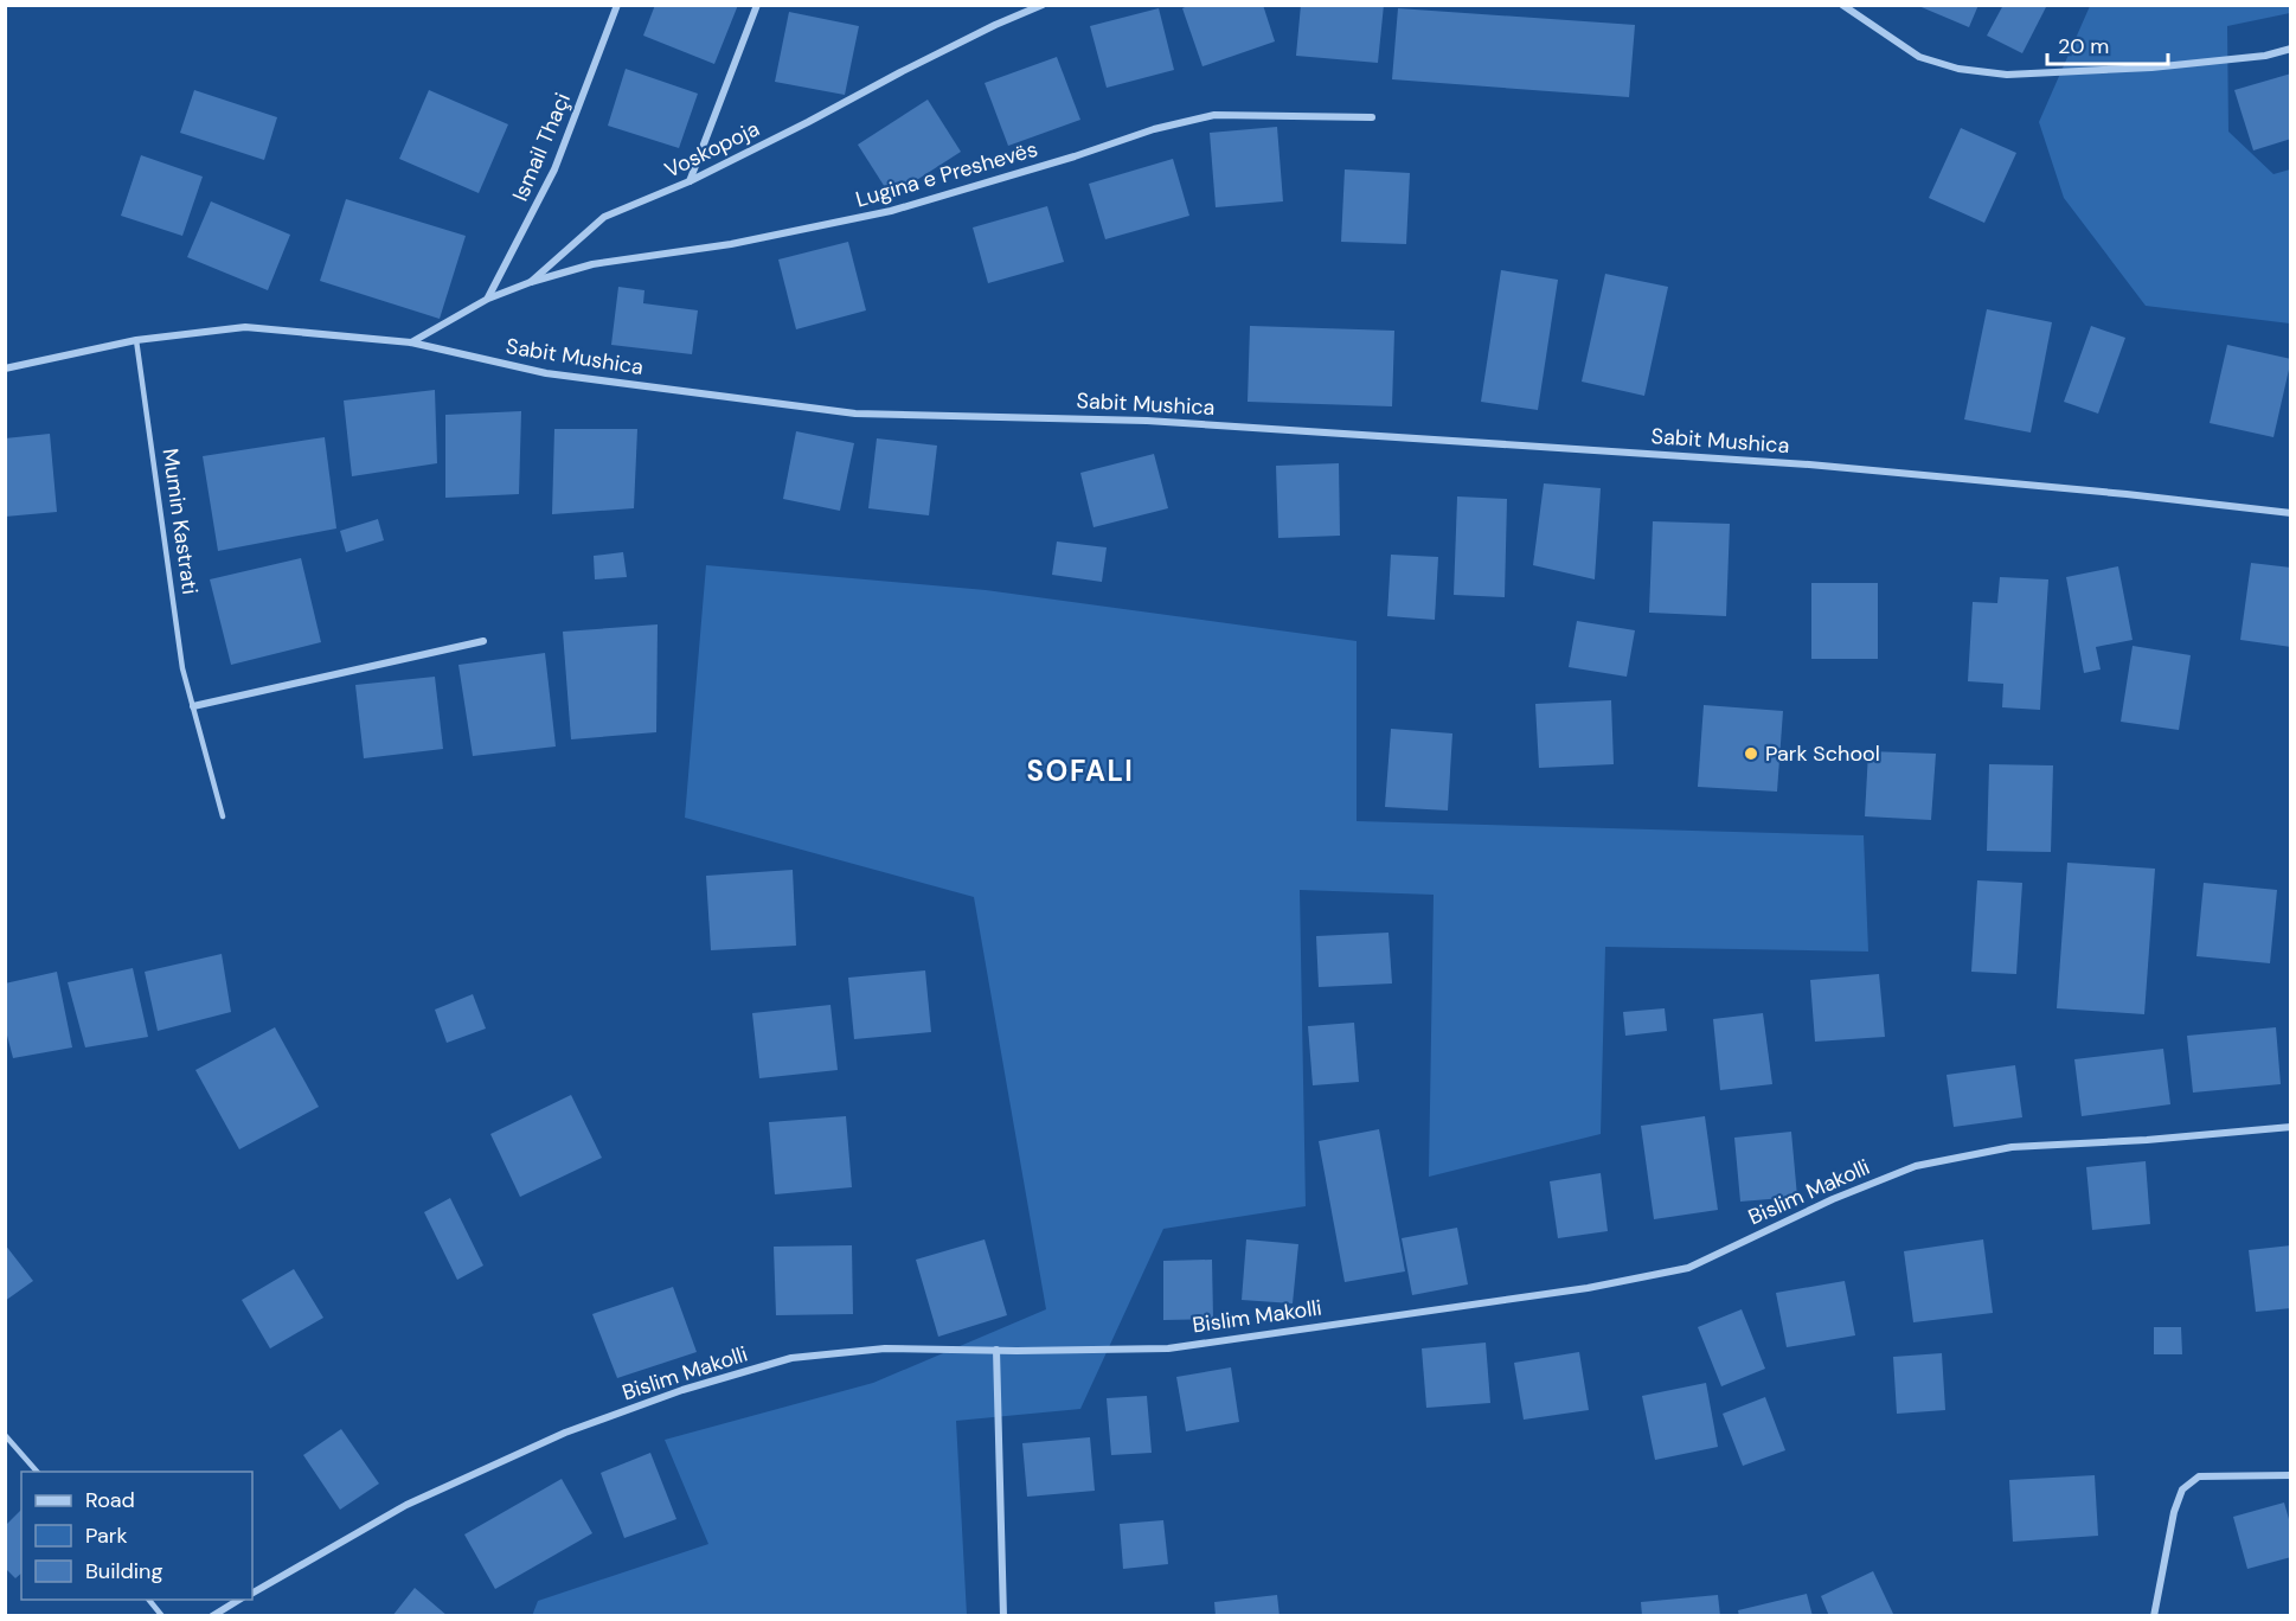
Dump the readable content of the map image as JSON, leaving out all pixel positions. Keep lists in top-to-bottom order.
{
  "streets": {
    "street": [
      "Ismail Thaçi",
      "Voskopoja",
      "Lugina e Preshevës",
      "Sabit Mushica",
      "Bislim Makolli"
    ],
    "lane": ["Mumin Kastrati"]
  },
  "crossings": [
    ["Ismail Thaçi", "Voskopoja"],
    ["Voskopoja", "Lugina e Preshevës"],
    ["Voskopoja", "Sabit Mushica"],
    ["Sabit Mushica", "Mumin Kastrati"]
  ],
  "districts": ["SOFALI"],
  "places": ["Park School"],
  "legend": ["Road", "Park", "Building"],
  "scale_bar": "20 m"
}
